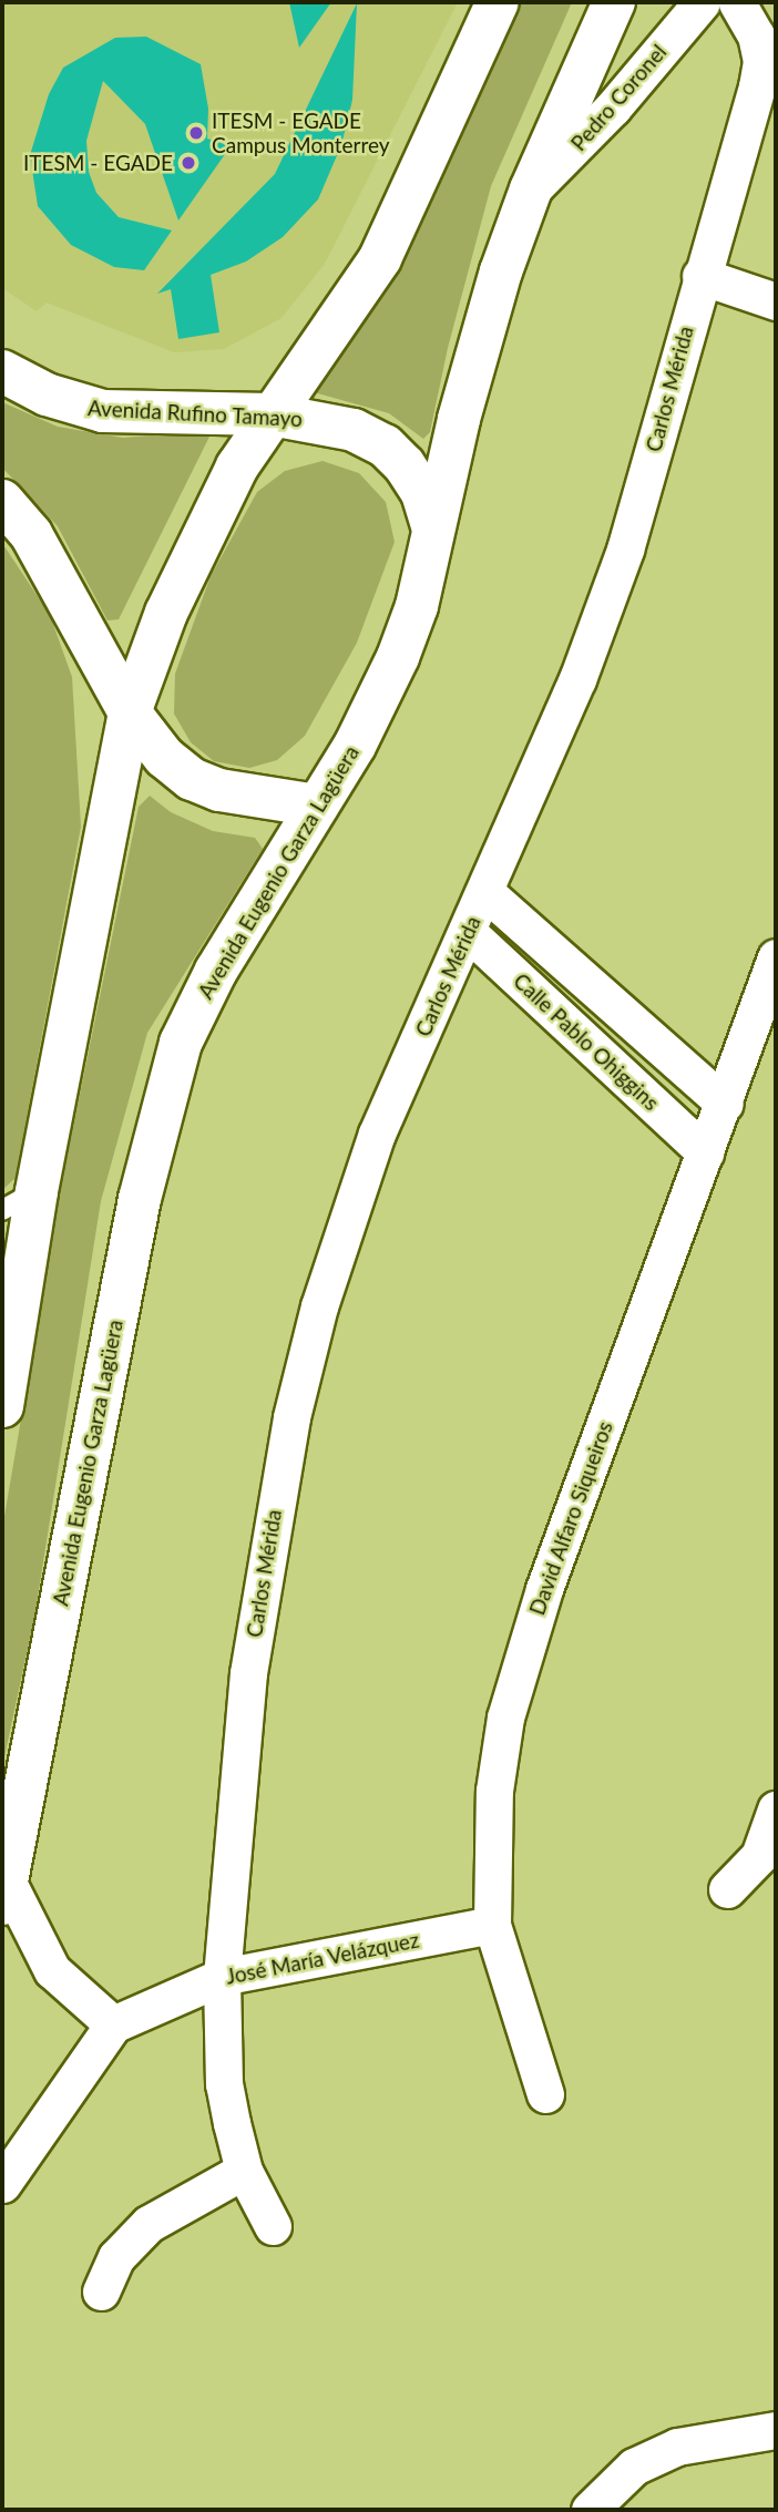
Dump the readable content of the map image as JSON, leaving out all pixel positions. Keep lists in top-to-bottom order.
{
  "streets": {
    "main road": ["Avenida Rufino Tamayo", "Avenida Eugenio Garza Lagüera"],
    "street": [
      "Pedro Coronel",
      "Carlos Mérida",
      "Calle Pablo Ohiggins",
      "David Alfaro Siqueiros",
      "José María Velázquez"
    ]
  },
  "crossings": [
    ["Pedro Coronel", "Avenida Eugenio Garza Lagüera"],
    ["Carlos Mérida", "Calle Pablo Ohiggins"],
    ["Carlos Mérida", "José María Velázquez"],
    ["Avenida Rufino Tamayo", "Avenida Eugenio Garza Lagüera"],
    ["Calle Pablo Ohiggins", "David Alfaro Siqueiros"],
    ["David Alfaro Siqueiros", "José María Velázquez"]
  ],
  "places": ["ITESM - EGADE Campus Monterrey", "ITESM - EGADE"]
}
